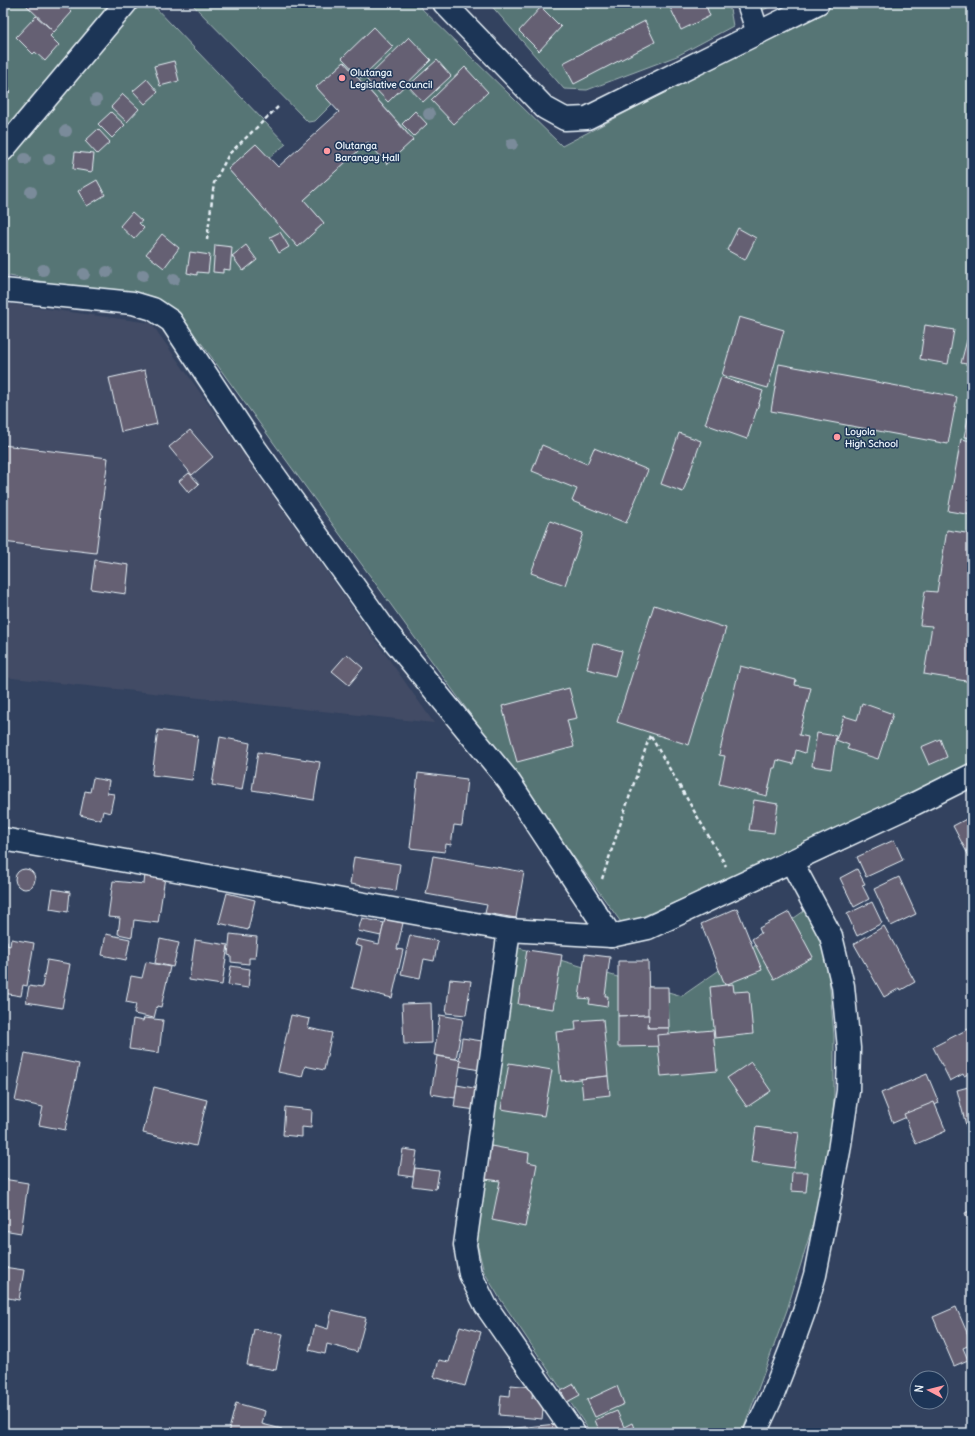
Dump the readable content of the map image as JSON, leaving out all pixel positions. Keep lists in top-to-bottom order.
{
  "places": ["Olutanga Legislative Council", "Olutanga Barangay Hall", "Loyola High School"],
  "north": "left"
}
